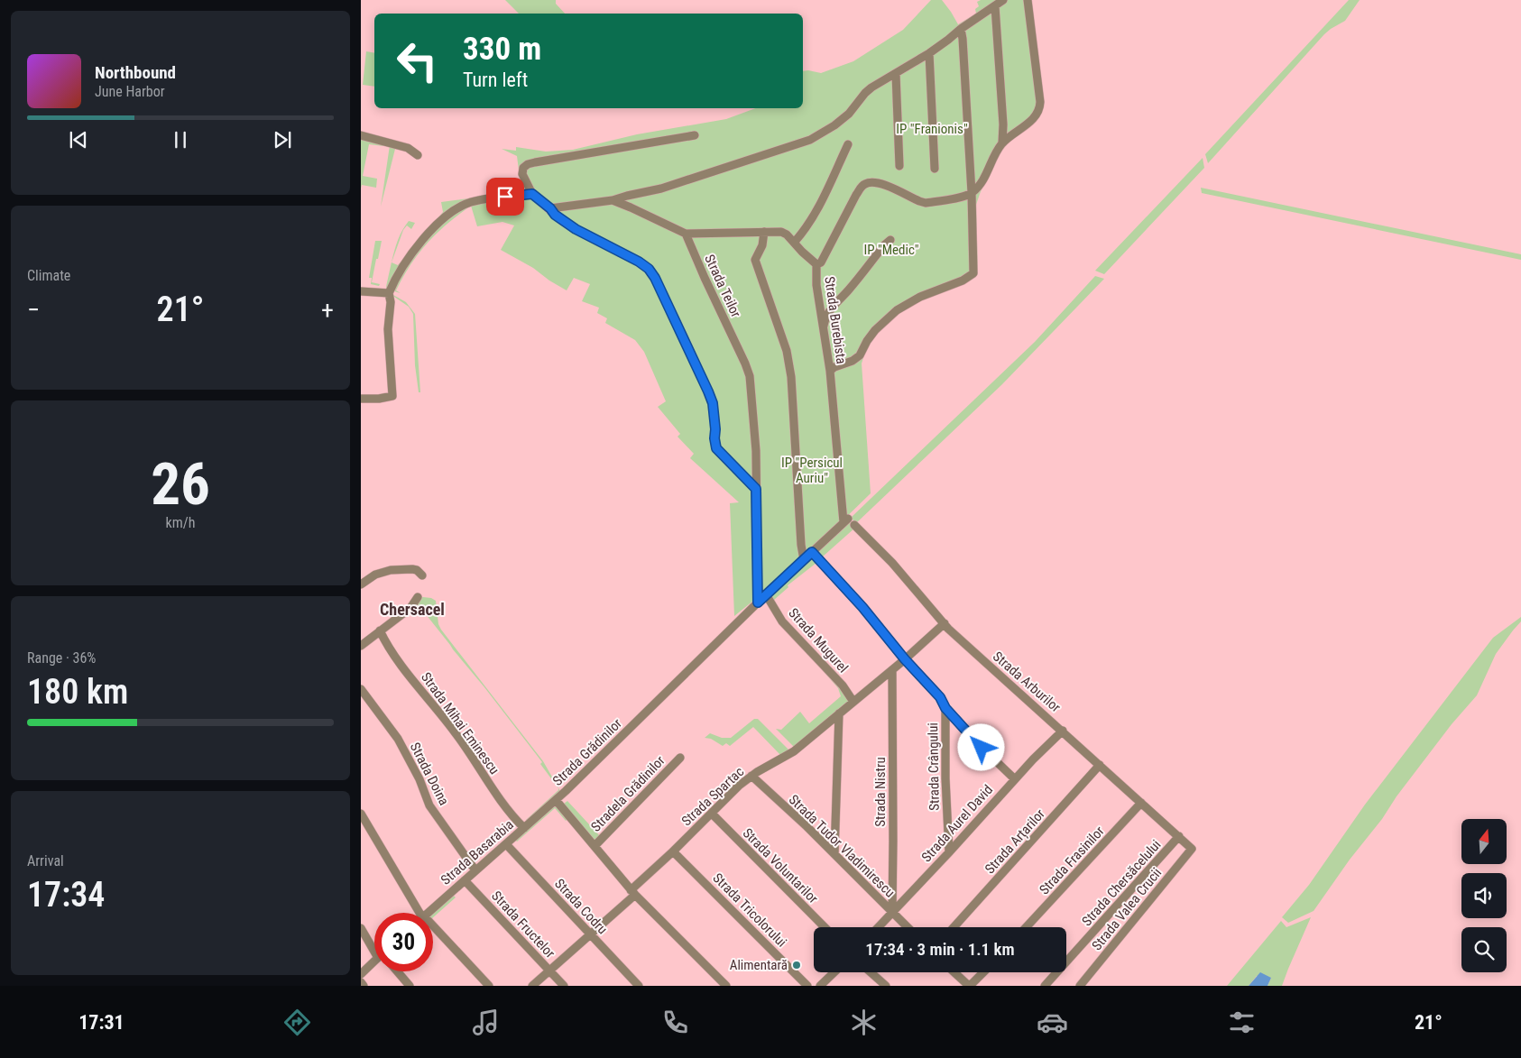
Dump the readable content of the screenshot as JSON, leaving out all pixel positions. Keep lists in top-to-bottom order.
{
  "streets": {
    "street": [
      "Strada Teilor",
      "Strada Burebista",
      "Strada Mugurel",
      "Strada Arburilor",
      "Strada Mihai Eminescu",
      "Strada Grădinilor",
      "Strada Crângului",
      "Strada Doina",
      "Strada Nistru",
      "Stradela Grădinilor",
      "Strada Spartac",
      "Strada Aurel David",
      "Strada Arțarilor",
      "Strada Tudor Vladimirescu",
      "Strada Basarabia",
      "Strada Frasinilor",
      "Strada Voluntarilor",
      "Strada Chersăcelului",
      "Strada Codru",
      "Strada Valea Crucii",
      "Strada Tricolorului",
      "Strada Fructelor"
    ]
  },
  "crossings": [
    ["Strada Teilor", "Strada Burebista"],
    ["Strada Teilor", "Strada Grădinilor"],
    ["Strada Burebista", "Strada Grădinilor"],
    ["Strada Mugurel", "Strada Grădinilor"],
    ["Strada Arburilor", "Strada Aurel David"],
    ["Strada Arburilor", "Strada Arțarilor"],
    ["Strada Arburilor", "Strada Frasinilor"],
    ["Strada Arburilor", "Strada Chersăcelului"],
    ["Strada Arburilor", "Strada Valea Crucii"],
    ["Strada Mihai Eminescu", "Strada Basarabia"],
    ["Strada Grădinilor", "Stradela Grădinilor"],
    ["Strada Grădinilor", "Strada Spartac"],
    ["Strada Grădinilor", "Strada Basarabia"],
    ["Strada Crângului", "Strada Aurel David"],
    ["Strada Doina", "Strada Basarabia"],
    ["Strada Nistru", "Strada Aurel David"],
    ["Strada Nistru", "Strada Tudor Vladimirescu"],
    ["Strada Spartac", "Strada Tudor Vladimirescu"],
    ["Strada Spartac", "Strada Voluntarilor"],
    ["Strada Spartac", "Strada Codru"],
    ["Strada Spartac", "Strada Tricolorului"],
    ["Strada Spartac", "Strada Fructelor"],
    ["Strada Aurel David", "Strada Tudor Vladimirescu"],
    ["Strada Basarabia", "Strada Codru"],
    ["Strada Basarabia", "Strada Fructelor"]
  ],
  "districts": ["Chersacel"],
  "parks": ["IP \"Franionis\"", "IP \"Medic\"", "IP \"Persicul Auriu\""],
  "places": ["Alimentară"],
  "north": "top",
  "page": {
    "turn": ["330 m", "Turn left"],
    "song": ["Northbound", "June Harbor"],
    "tile": [
      "Climate",
      ["26", "km/h"],
      ["Range · 36%", "180 km"],
      ["Arrival", "17:34"]
    ],
    "heat": ["−", "21°", "+"],
    "limit": "30",
    "trip": "17:34 · 3 min · 1.1 km",
    "tabs": ["17:31", "21°"]
  }
}
